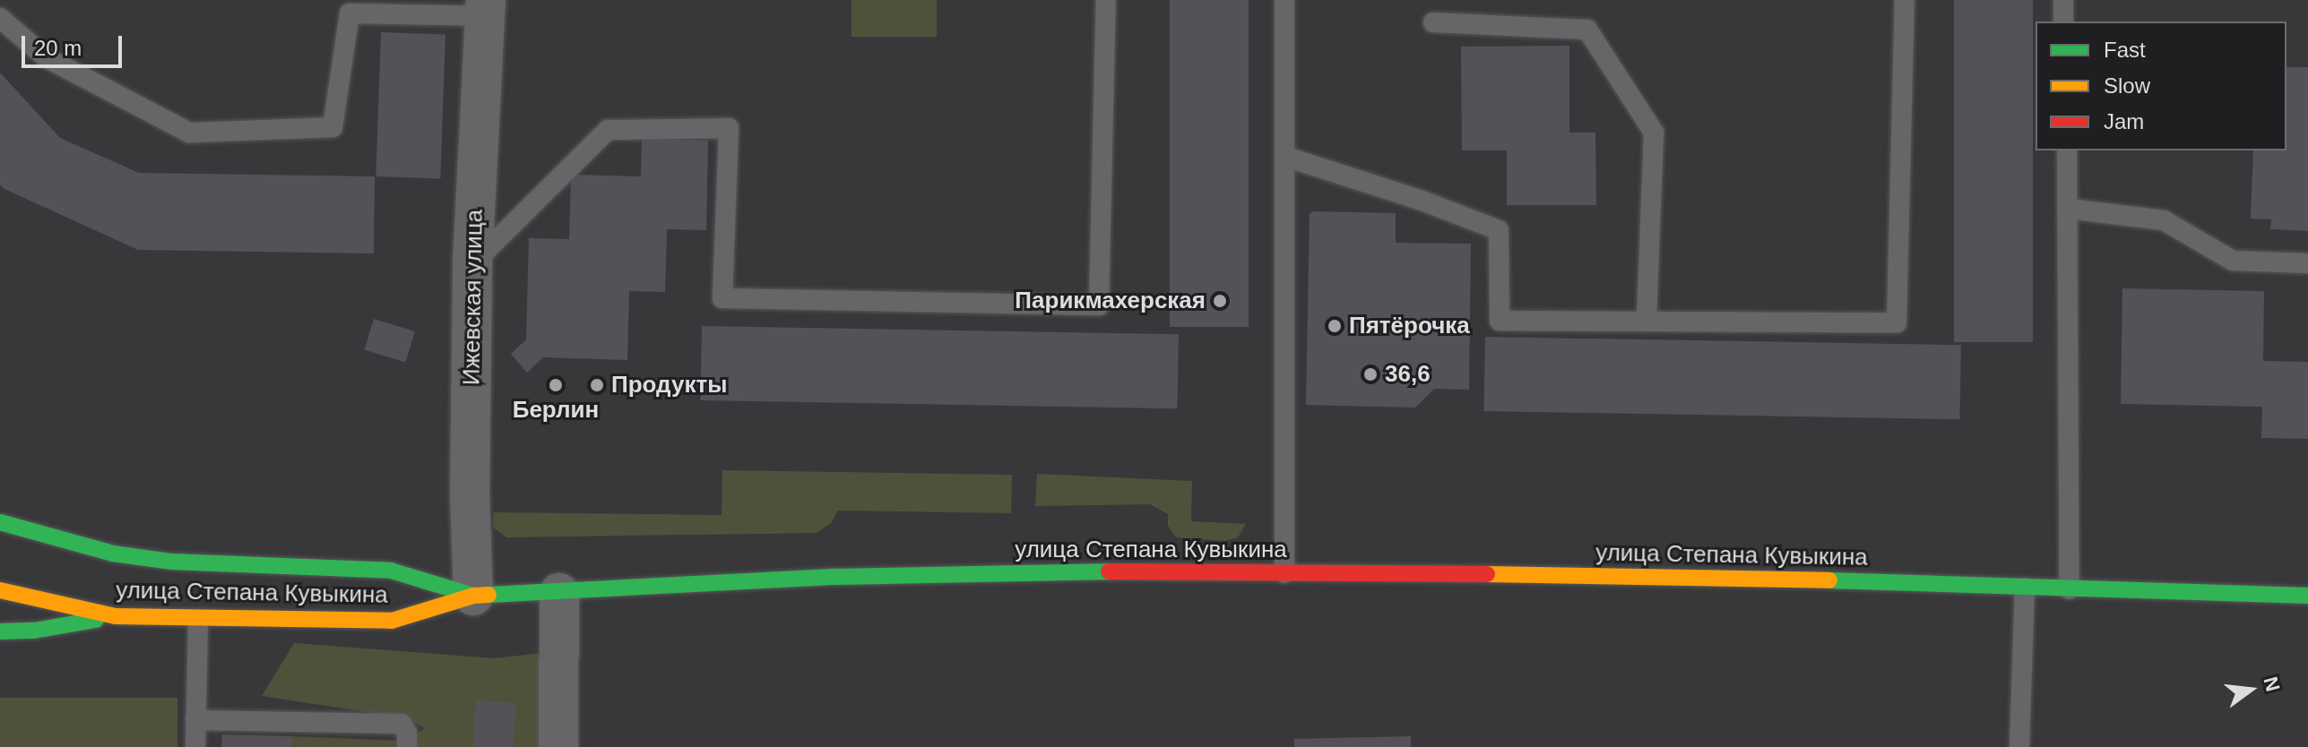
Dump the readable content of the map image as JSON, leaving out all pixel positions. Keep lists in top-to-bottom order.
{
  "streets": {
    "main road": ["улица Степана Кувыкина"],
    "street": ["Ижевская улица"]
  },
  "crossings": [
    ["Ижевская улица", "улица Степана Кувыкина"]
  ],
  "places": [
    "Парикмахерская",
    "Пятёрочка",
    "36,6",
    "Берлин",
    "Продукты"
  ],
  "legend": ["Fast", "Slow", "Jam"],
  "scale_bar": "20 m",
  "north": "right"
}
